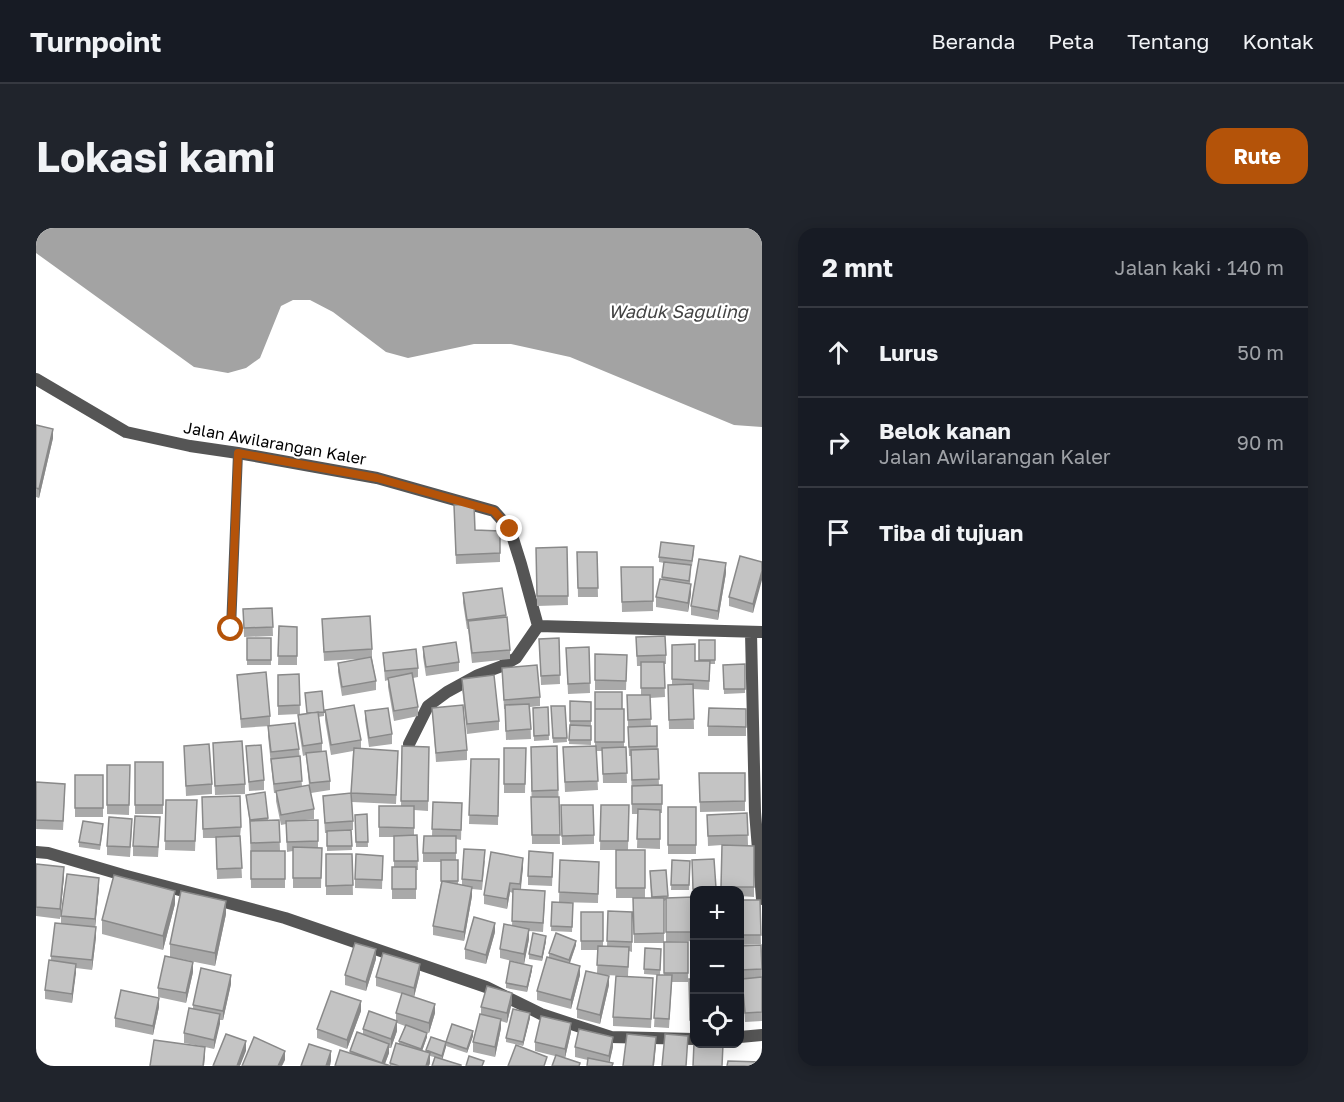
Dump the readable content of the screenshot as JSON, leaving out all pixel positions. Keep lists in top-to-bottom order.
{
  "streets": {
    "street": ["Jalan Awilarangan Kaler"]
  },
  "water": ["Waduk Saguling"],
  "page": {
    "header": "Turnpoint",
    "nav": [
      "Beranda",
      "Peta",
      "Tentang",
      "Kontak"
    ],
    "buttons": "Rute",
    "title": "Lokasi kami",
    "heading": ["2 mnt", "Jalan kaki · 140 m"],
    "list": [
      ["Lurus", "50 m"],
      ["Belok kanan", "Jalan Awilarangan Kaler", "90 m"],
      "Tiba di tujuan"
    ],
    "map_buttons": ["+", "−"]
  }
}
